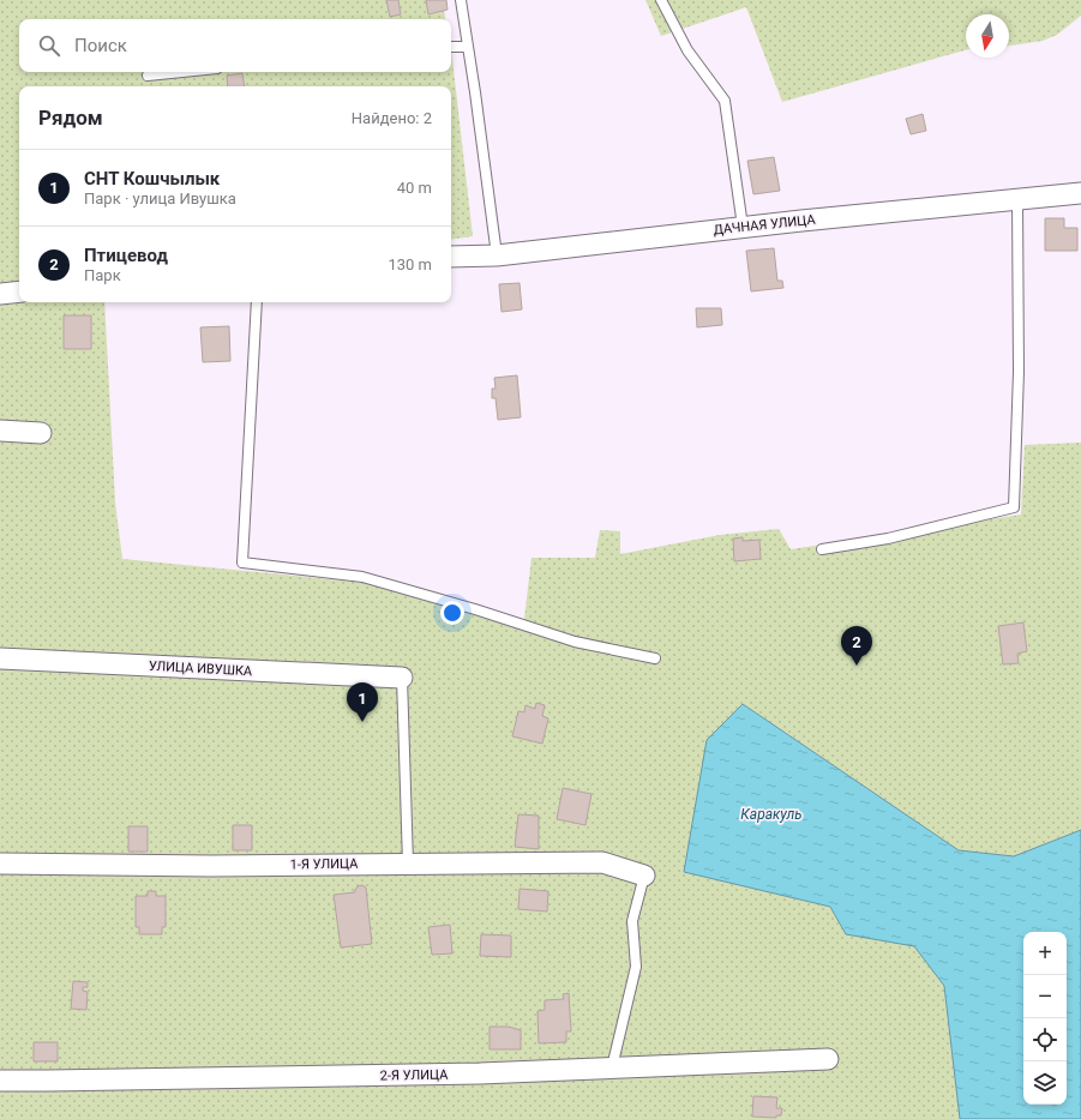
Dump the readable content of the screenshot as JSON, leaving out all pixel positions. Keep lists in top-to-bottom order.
{
  "streets": {
    "street": [
      "ДАЧНАЯ УЛИЦА",
      "УЛИЦА ИВУШКА",
      "1-Я УЛИЦА",
      "2-Я УЛИЦА"
    ]
  },
  "water": ["Каракуль"],
  "north": "bottom",
  "page": {
    "search": "Поиск",
    "heading": ["Рядом", "Найдено: 2"],
    "list": [
      {
        "mark": "1",
        "name": "СНТ Кошчылык",
        "note": "Парк · улица Ивушка",
        "value": "40 m"
      },
      {
        "mark": "2",
        "name": "Птицевод",
        "note": "Парк",
        "value": "130 m"
      }
    ],
    "pins": ["2", "1"],
    "map_buttons": ["+", "−"]
  }
}
